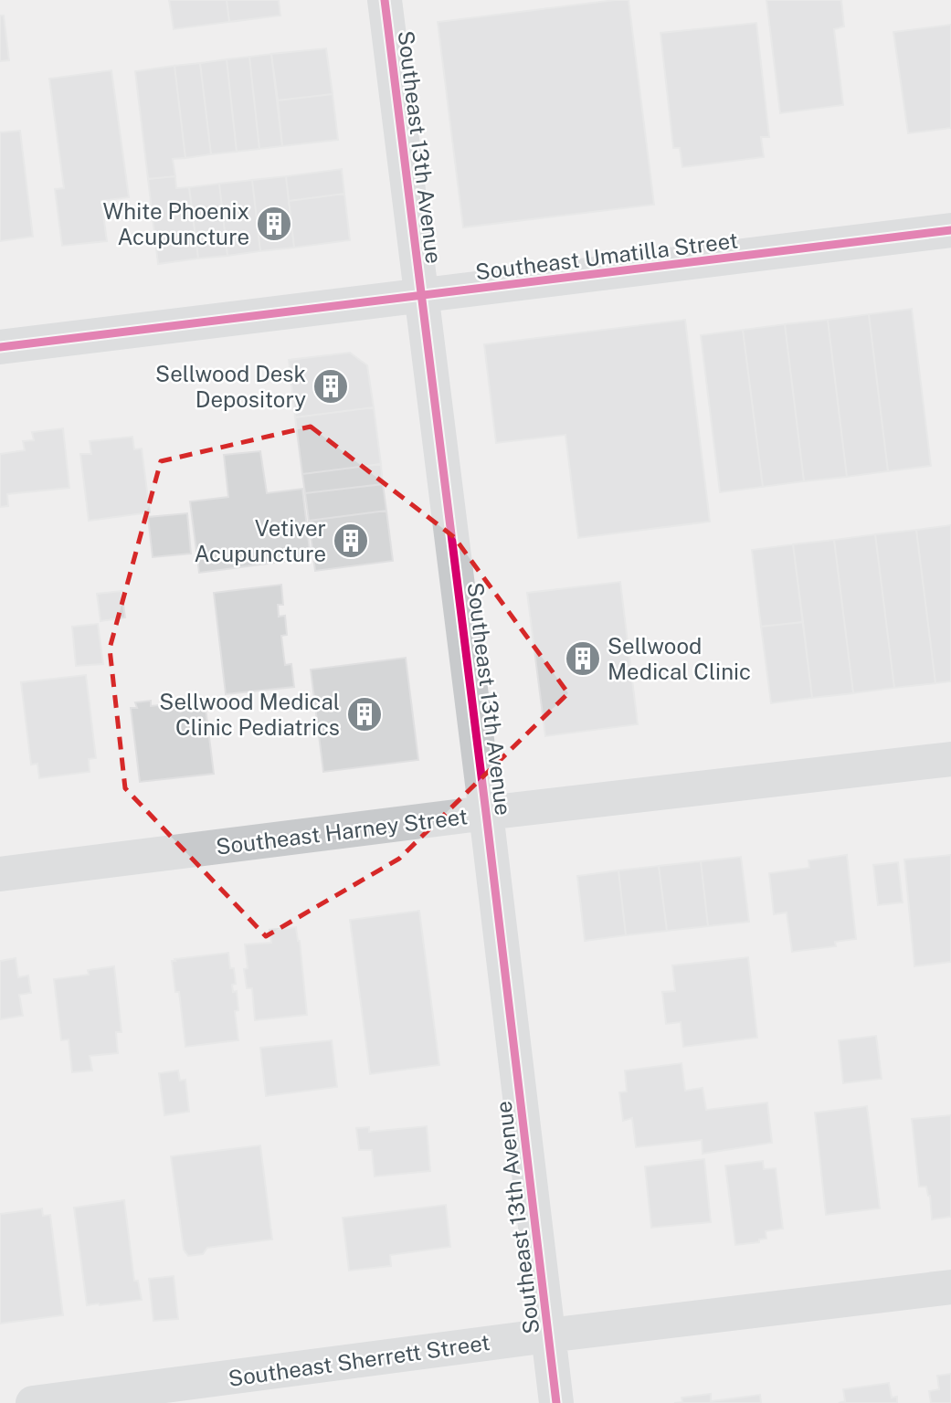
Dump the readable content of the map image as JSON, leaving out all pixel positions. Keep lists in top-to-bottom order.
{
  "streets": {
    "street": [
      "Southeast 13th Avenue",
      "Southeast Umatilla Street",
      "Southeast Harney Street",
      "Southeast Sherrett Street"
    ]
  },
  "crossings": [
    ["Southeast 13th Avenue", "Southeast Umatilla Street"],
    ["Southeast 13th Avenue", "Southeast Harney Street"],
    ["Southeast 13th Avenue", "Southeast Sherrett Street"]
  ],
  "places": {
    "building": [
      "White Phoenix Acupuncture",
      "Sellwood Desk Depository",
      "Vetiver Acupuncture",
      "Sellwood Medical Clinic",
      "Sellwood Medical Clinic Pediatrics"
    ]
  }
}
